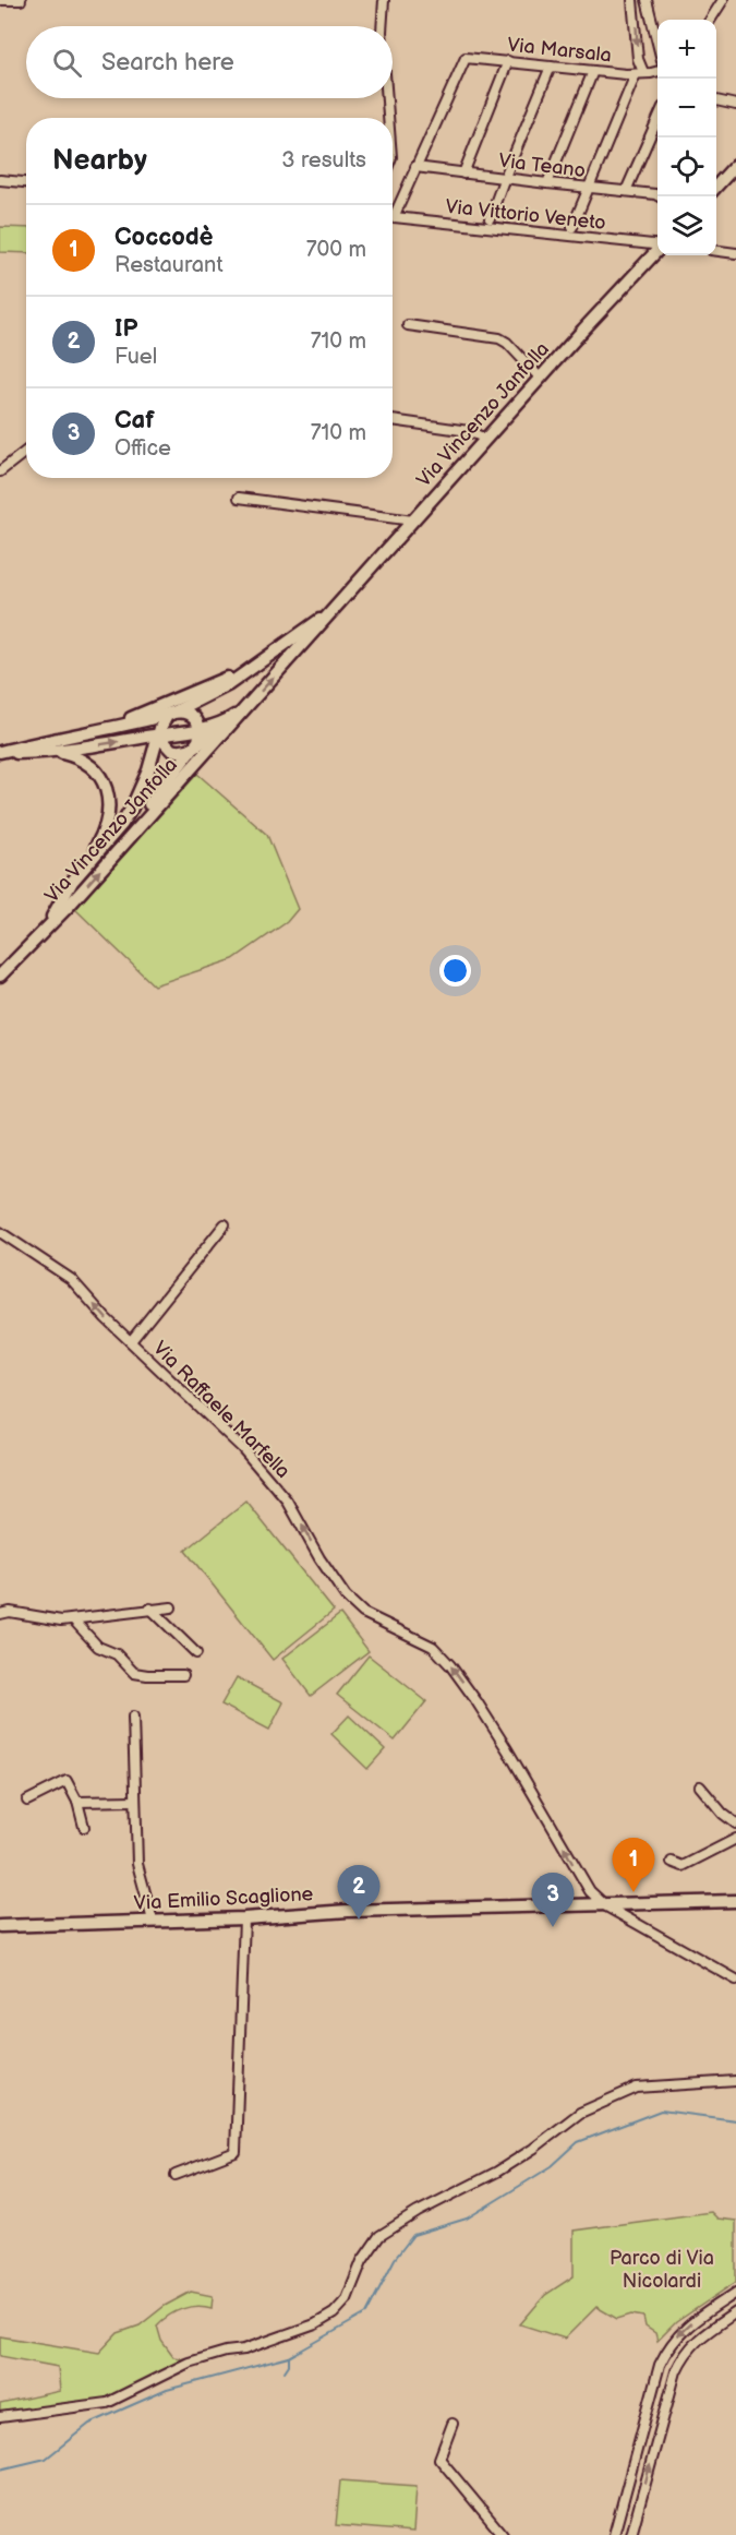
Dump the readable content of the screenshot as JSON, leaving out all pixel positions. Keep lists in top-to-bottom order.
{
  "streets": {
    "main road": ["Via Vincenzo Janfolla", "Via Emilio Scaglione"],
    "street": [
      "Via Marsala",
      "Via Teano",
      "Via Vittorio Veneto",
      "Via Raffaele Marfella"
    ]
  },
  "crossings": [
    ["Via Marsala", "Via Teano"],
    ["Via Raffaele Marfella", "Via Emilio Scaglione"]
  ],
  "one_way": ["Via Raffaele Marfella"],
  "parks": ["Parco di Via Nicolardi"],
  "page": {
    "map_buttons": ["+", "−"],
    "search": "Search here",
    "heading": ["Nearby", "3 results"],
    "list": [
      {
        "mark": "1",
        "name": "Coccodè",
        "note": "Restaurant",
        "value": "700 m"
      },
      {
        "mark": "2",
        "name": "IP",
        "note": "Fuel",
        "value": "710 m"
      },
      {
        "mark": "3",
        "name": "Caf",
        "note": "Office",
        "value": "710 m"
      }
    ],
    "pins": ["1", "2", "3"]
  }
}
